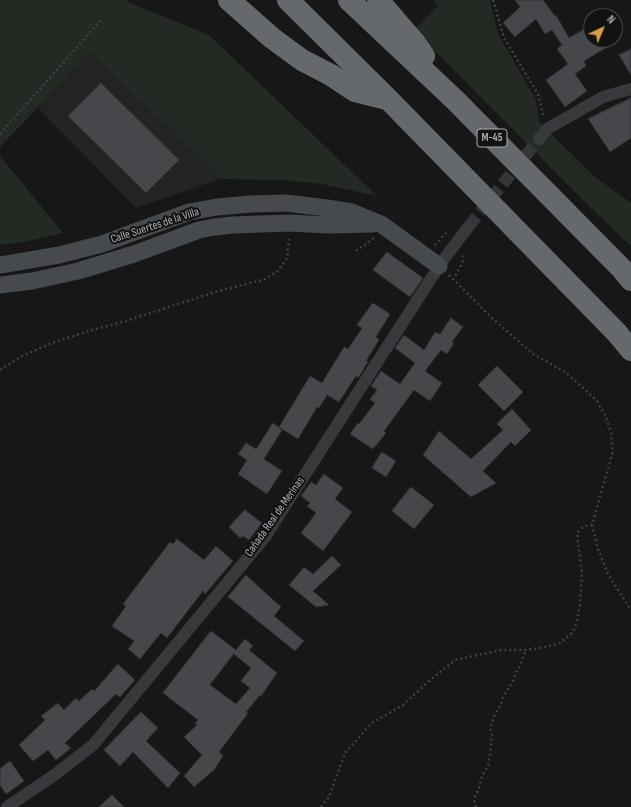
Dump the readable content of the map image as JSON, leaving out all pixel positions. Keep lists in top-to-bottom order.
{
  "streets": {
    "highway": ["M-45"],
    "main road": ["Calle Suertes de la Villa"],
    "street": ["Cañada Real de Merinas"]
  },
  "crossings": [
    ["Calle Suertes de la Villa", "Cañada Real de Merinas"]
  ],
  "north": "top right"
}
